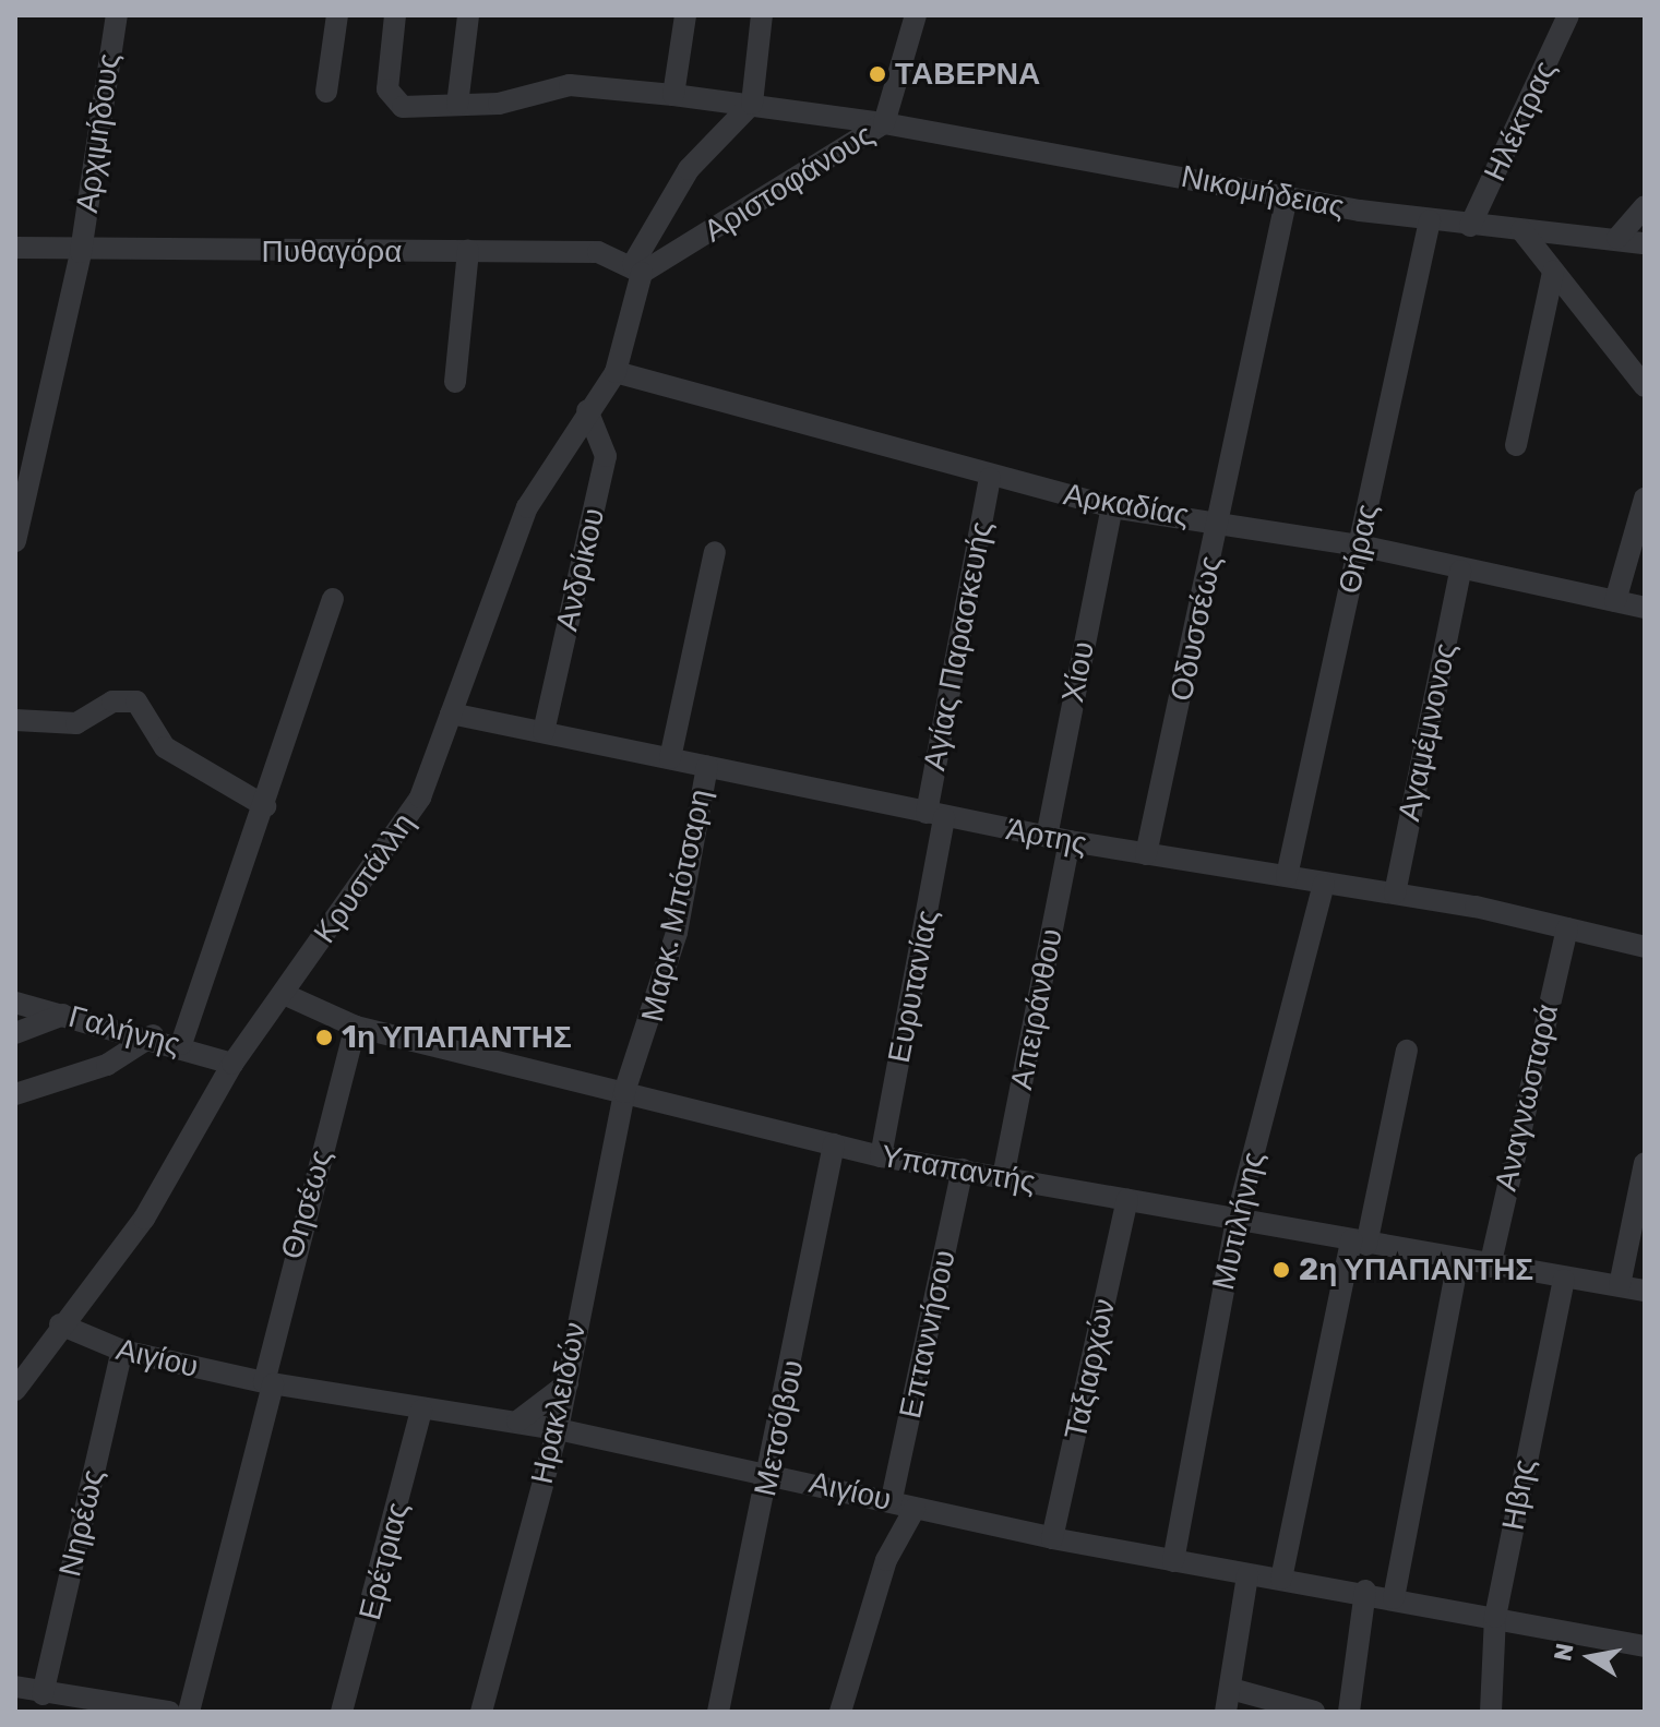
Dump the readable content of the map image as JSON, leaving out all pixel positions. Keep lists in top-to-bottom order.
{
  "streets": {
    "street": [
      "Ηλέκτρας",
      "Αρχιμήδους",
      "Αριστοφάνους",
      "Νικομήδειας",
      "Πυθαγόρα",
      "Αρκαδίας",
      "Θήρας",
      "Ανδρίκου",
      "Οδυσσέως",
      "Αγίας Παρασκευής",
      "Χίου",
      "Αγαμέμνονος",
      "Άρτης",
      "Κρυστάλλη",
      "Μαρκ. Μπότσαρη",
      "Ευρυτανίας",
      "Απειράνθου",
      "Γαλήνης",
      "Αναγνωσταρά",
      "Υπαπαντής",
      "Θησέως",
      "Μυτιλήνης",
      "Επταννήσου",
      "Αιγίου",
      "Ταξιαρχών",
      "Ηρακλειδών",
      "Μετσόβου",
      "Ηβης",
      "Νηρέως",
      "Ερέτριας"
    ]
  },
  "crossings": [
    ["Ηλέκτρας", "Νικομήδειας"],
    ["Αρχιμήδους", "Πυθαγόρα"],
    ["Αριστοφάνους", "Νικομήδειας"],
    ["Αριστοφάνους", "Πυθαγόρα"],
    ["Αριστοφάνους", "Κρυστάλλη"],
    ["Νικομήδειας", "Θήρας"],
    ["Νικομήδειας", "Οδυσσέως"],
    ["Νικομήδειας", "Κρυστάλλη"],
    ["Πυθαγόρα", "Κρυστάλλη"],
    ["Αρκαδίας", "Θήρας"],
    ["Αρκαδίας", "Οδυσσέως"],
    ["Αρκαδίας", "Αγίας Παρασκευής"],
    ["Αρκαδίας", "Χίου"],
    ["Αρκαδίας", "Αγαμέμνονος"],
    ["Αρκαδίας", "Κρυστάλλη"],
    ["Θήρας", "Άρτης"],
    ["Ανδρίκου", "Άρτης"],
    ["Ανδρίκου", "Κρυστάλλη"],
    ["Οδυσσέως", "Άρτης"],
    ["Αγίας Παρασκευής", "Άρτης"],
    ["Αγίας Παρασκευής", "Ευρυτανίας"],
    ["Χίου", "Άρτης"],
    ["Αγαμέμνονος", "Άρτης"],
    ["Άρτης", "Κρυστάλλη"],
    ["Άρτης", "Μαρκ. Μπότσαρη"],
    ["Άρτης", "Ευρυτανίας"],
    ["Άρτης", "Απειράνθου"],
    ["Άρτης", "Αναγνωσταρά"],
    ["Άρτης", "Μυτιλήνης"],
    ["Κρυστάλλη", "Γαλήνης"],
    ["Κρυστάλλη", "Υπαπαντής"],
    ["Κρυστάλλη", "Αιγίου"],
    ["Μαρκ. Μπότσαρη", "Υπαπαντής"],
    ["Μαρκ. Μπότσαρη", "Ηρακλειδών"],
    ["Ευρυτανίας", "Υπαπαντής"],
    ["Απειράνθου", "Υπαπαντής"],
    ["Αναγνωσταρά", "Υπαπαντής"],
    ["Υπαπαντής", "Θησέως"],
    ["Υπαπαντής", "Μυτιλήνης"],
    ["Υπαπαντής", "Επταννήσου"],
    ["Υπαπαντής", "Ταξιαρχών"],
    ["Υπαπαντής", "Ηρακλειδών"],
    ["Υπαπαντής", "Μετσόβου"],
    ["Υπαπαντής", "Ηβης"],
    ["Θησέως", "Αιγίου"],
    ["Μυτιλήνης", "Αιγίου"],
    ["Επταννήσου", "Αιγίου"],
    ["Αιγίου", "Ταξιαρχών"],
    ["Αιγίου", "Ηρακλειδών"],
    ["Αιγίου", "Μετσόβου"],
    ["Αιγίου", "Ηβης"],
    ["Αιγίου", "Νηρέως"],
    ["Αιγίου", "Ερέτριας"]
  ],
  "places": ["ΤΑΒΕΡΝΑ", "1η ΥΠΑΠΑΝΤΗΣ", "2η ΥΠΑΠΑΝΤΗΣ"],
  "north": "left"
}
